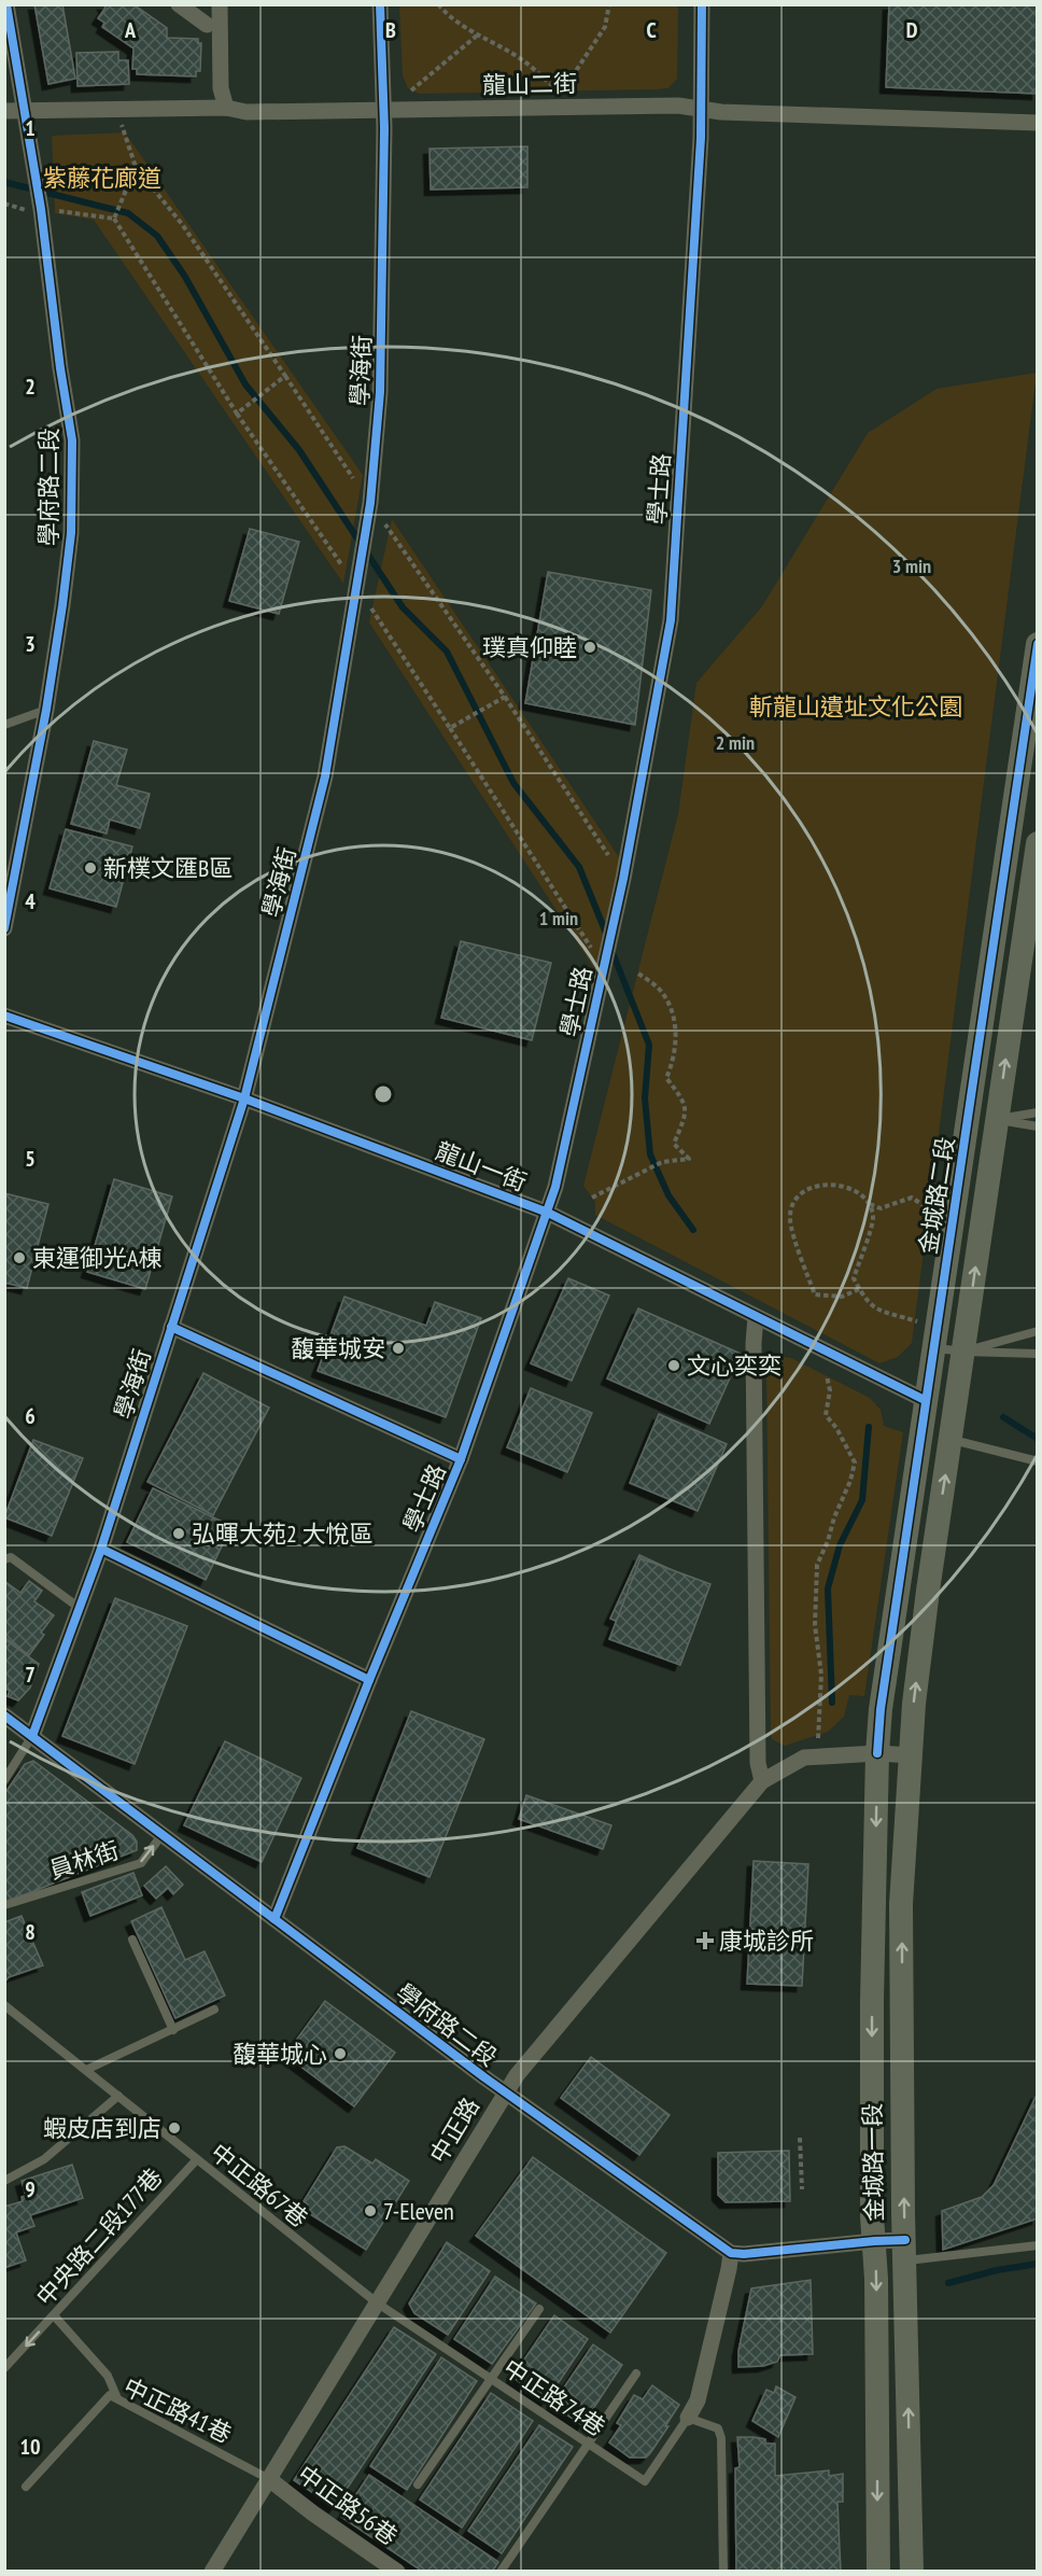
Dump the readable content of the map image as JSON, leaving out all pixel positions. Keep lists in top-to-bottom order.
{
  "streets": {
    "main road": ["金城路二段", "金城路一段"],
    "street": [
      "龍山二街",
      "學海街",
      "學府路二段",
      "學士路",
      "龍山一街",
      "中正路",
      "中正路56巷"
    ],
    "lane": [
      "員林街",
      "中正路67巷",
      "中央路二段177巷",
      "中正路74巷",
      "中正路41巷"
    ]
  },
  "crossings": [
    ["龍山二街", "學海街"],
    ["龍山二街", "學府路二段"],
    ["龍山二街", "學士路"],
    ["學海街", "學府路二段"],
    ["學海街", "龍山一街"],
    ["學府路二段", "學士路"],
    ["學府路二段", "員林街"],
    ["學府路二段", "中正路"],
    ["學士路", "龍山一街"],
    ["龍山一街", "金城路二段"],
    ["金城路二段", "中正路"],
    ["金城路二段", "金城路一段"],
    ["中正路", "金城路一段"],
    ["中正路", "中正路67巷"],
    ["中正路", "中正路74巷"],
    ["中正路", "中正路41巷"],
    ["中正路", "中正路56巷"],
    ["中正路67巷", "中央路二段177巷"],
    ["中正路67巷", "中正路74巷"],
    ["中正路41巷", "中正路56巷"]
  ],
  "one_way": ["員林街"],
  "parks": ["紫藤花廊道", "斬龍山遺址文化公園"],
  "places": {
    "other": [
      "璞真仰睦",
      "新樸文匯B區",
      "東運御光A棟",
      "馥華城安",
      "文心奕奕",
      "弘暉大苑2 大悅區",
      "馥華城心",
      "蝦皮店到店",
      "7-Eleven"
    ],
    "health": ["康城診所"]
  },
  "grid": {
    "columns": [
      "A",
      "B",
      "C",
      "D"
    ],
    "rows": [
      "1",
      "2",
      "3",
      "4",
      "5",
      "6",
      "7",
      "8",
      "9",
      "10"
    ]
  },
  "rings": ["3 min", "2 min", "1 min"]
}
